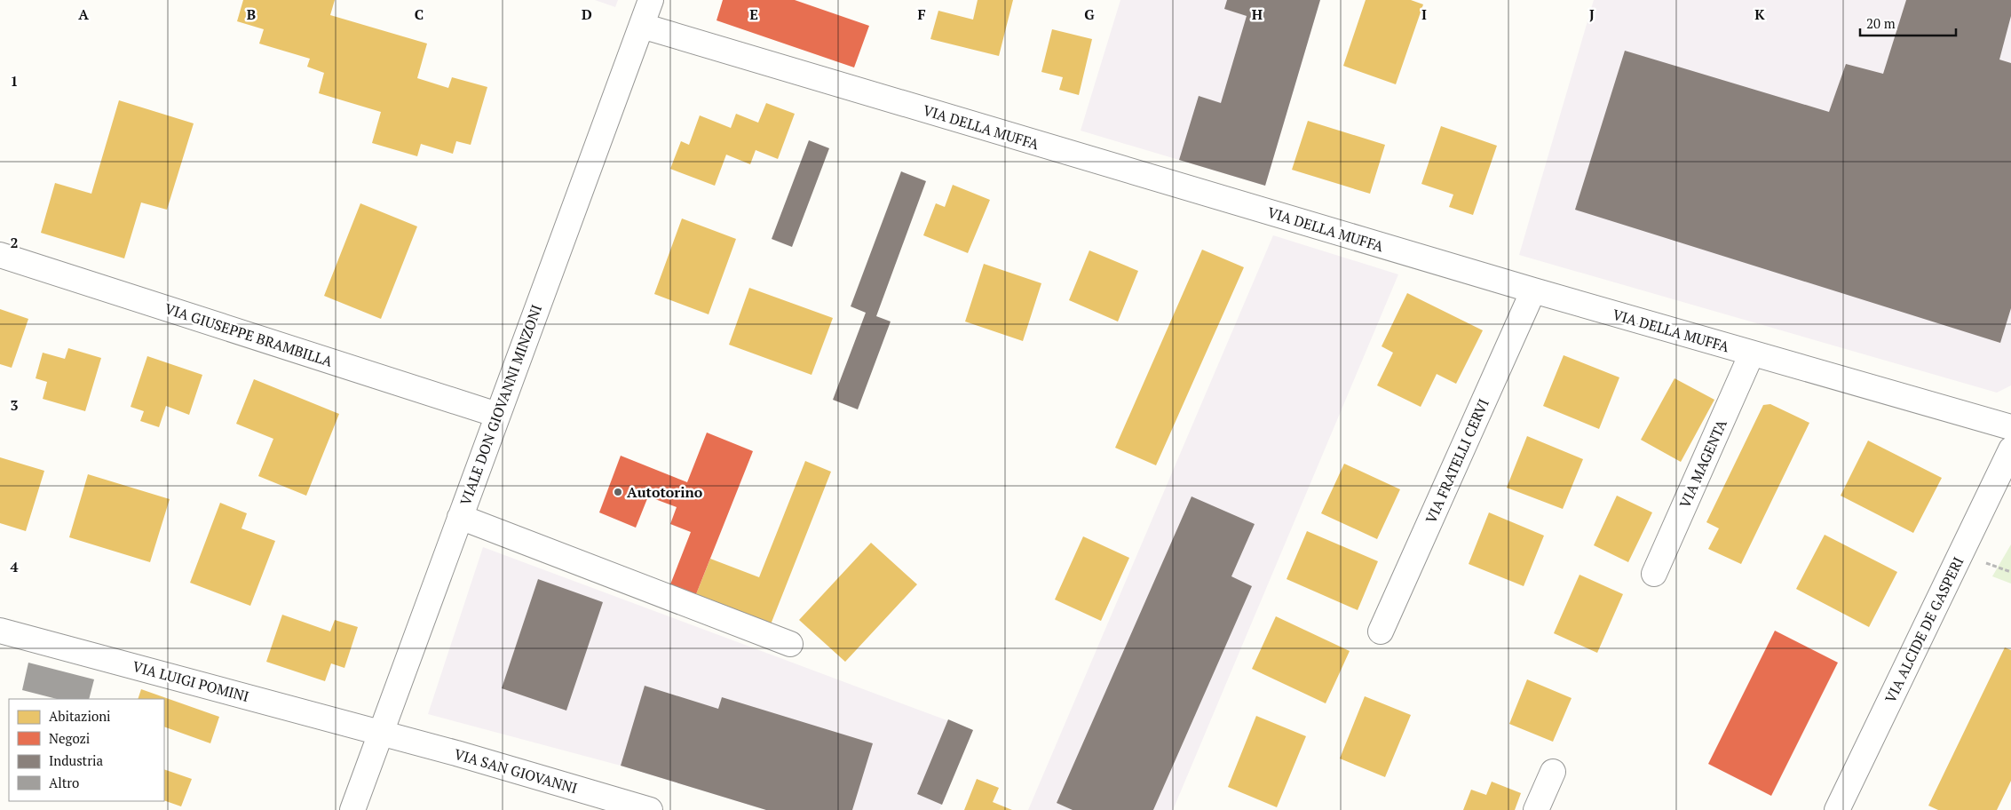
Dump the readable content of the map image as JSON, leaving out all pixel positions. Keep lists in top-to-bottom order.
{
  "streets": {
    "street": [
      "VIA DELLA MUFFA",
      "VIA GIUSEPPE BRAMBILLA",
      "VIALE DON GIOVANNI MINZONI",
      "VIA FRATELLI CERVI",
      "VIA MAGENTA",
      "VIA ALCIDE DE GASPERI",
      "VIA LUIGI POMINI",
      "VIA SAN GIOVANNI"
    ]
  },
  "crossings": [
    ["VIA DELLA MUFFA", "VIALE DON GIOVANNI MINZONI"],
    ["VIA DELLA MUFFA", "VIA FRATELLI CERVI"],
    ["VIA DELLA MUFFA", "VIA MAGENTA"],
    ["VIA GIUSEPPE BRAMBILLA", "VIALE DON GIOVANNI MINZONI"],
    ["VIALE DON GIOVANNI MINZONI", "VIA LUIGI POMINI"],
    ["VIALE DON GIOVANNI MINZONI", "VIA SAN GIOVANNI"],
    ["VIA LUIGI POMINI", "VIA SAN GIOVANNI"]
  ],
  "places": ["Autotorino"],
  "legend": [
    "Abitazioni",
    "Negozi",
    "Industria",
    "Altro"
  ],
  "scale_bar": "20 m",
  "grid": {
    "columns": [
      "A",
      "B",
      "C",
      "D",
      "E",
      "F",
      "G",
      "H",
      "I",
      "J",
      "K"
    ],
    "rows": [
      "1",
      "2",
      "3",
      "4"
    ]
  }
}
